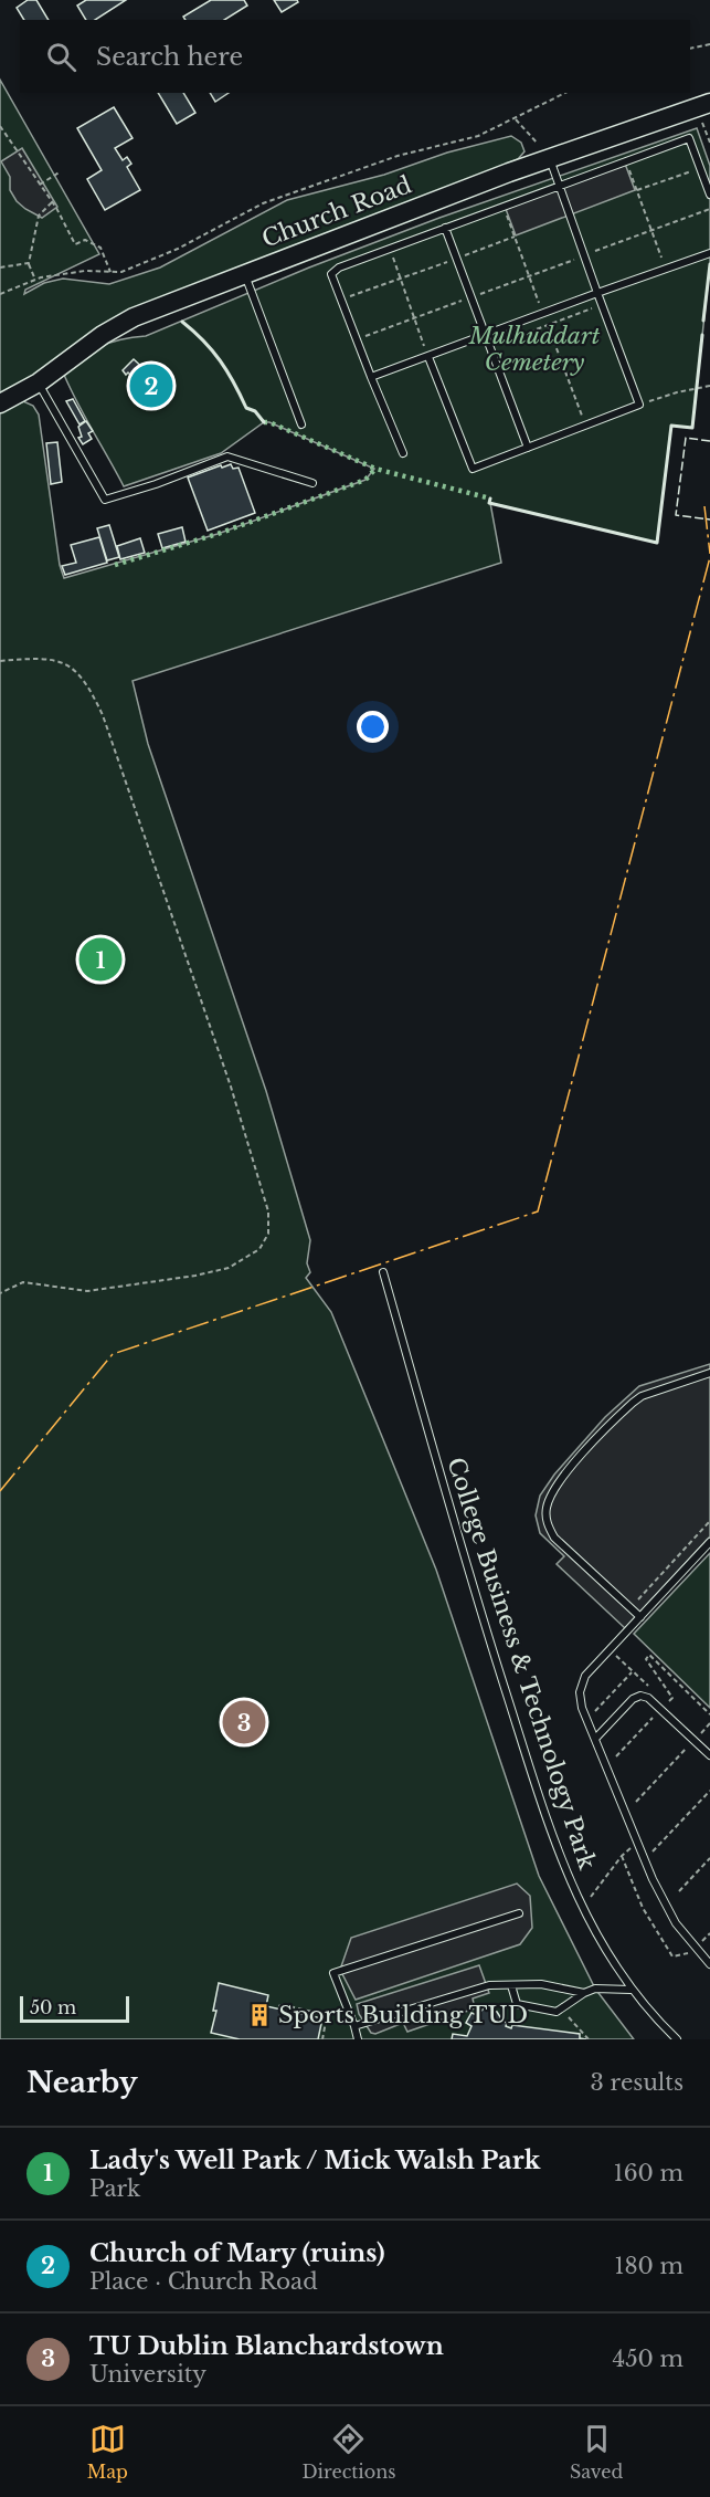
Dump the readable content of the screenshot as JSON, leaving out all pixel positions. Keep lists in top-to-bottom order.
{
  "streets": {
    "street": ["Church Road"],
    "lane": ["College Business & Technology Park"]
  },
  "parks": ["Mulhuddart Cemetery"],
  "places": {
    "building": ["Sports Building TUD"]
  },
  "scale_bar": "50 m",
  "page": {
    "search": "Search here",
    "pins": ["2", "1", "3"],
    "scale": "50 m",
    "heading": ["Nearby", "3 results"],
    "list": [
      {
        "mark": "1",
        "name": "Lady's Well Park / Mick Walsh Park",
        "note": "Park",
        "value": "160 m"
      },
      {
        "mark": "2",
        "name": "Church of Mary (ruins)",
        "note": "Place · Church Road",
        "value": "180 m"
      },
      {
        "mark": "3",
        "name": "TU Dublin Blanchardstown",
        "note": "University",
        "value": "450 m"
      }
    ],
    "nav": ["Map", "Directions", "Saved"]
  }
}
